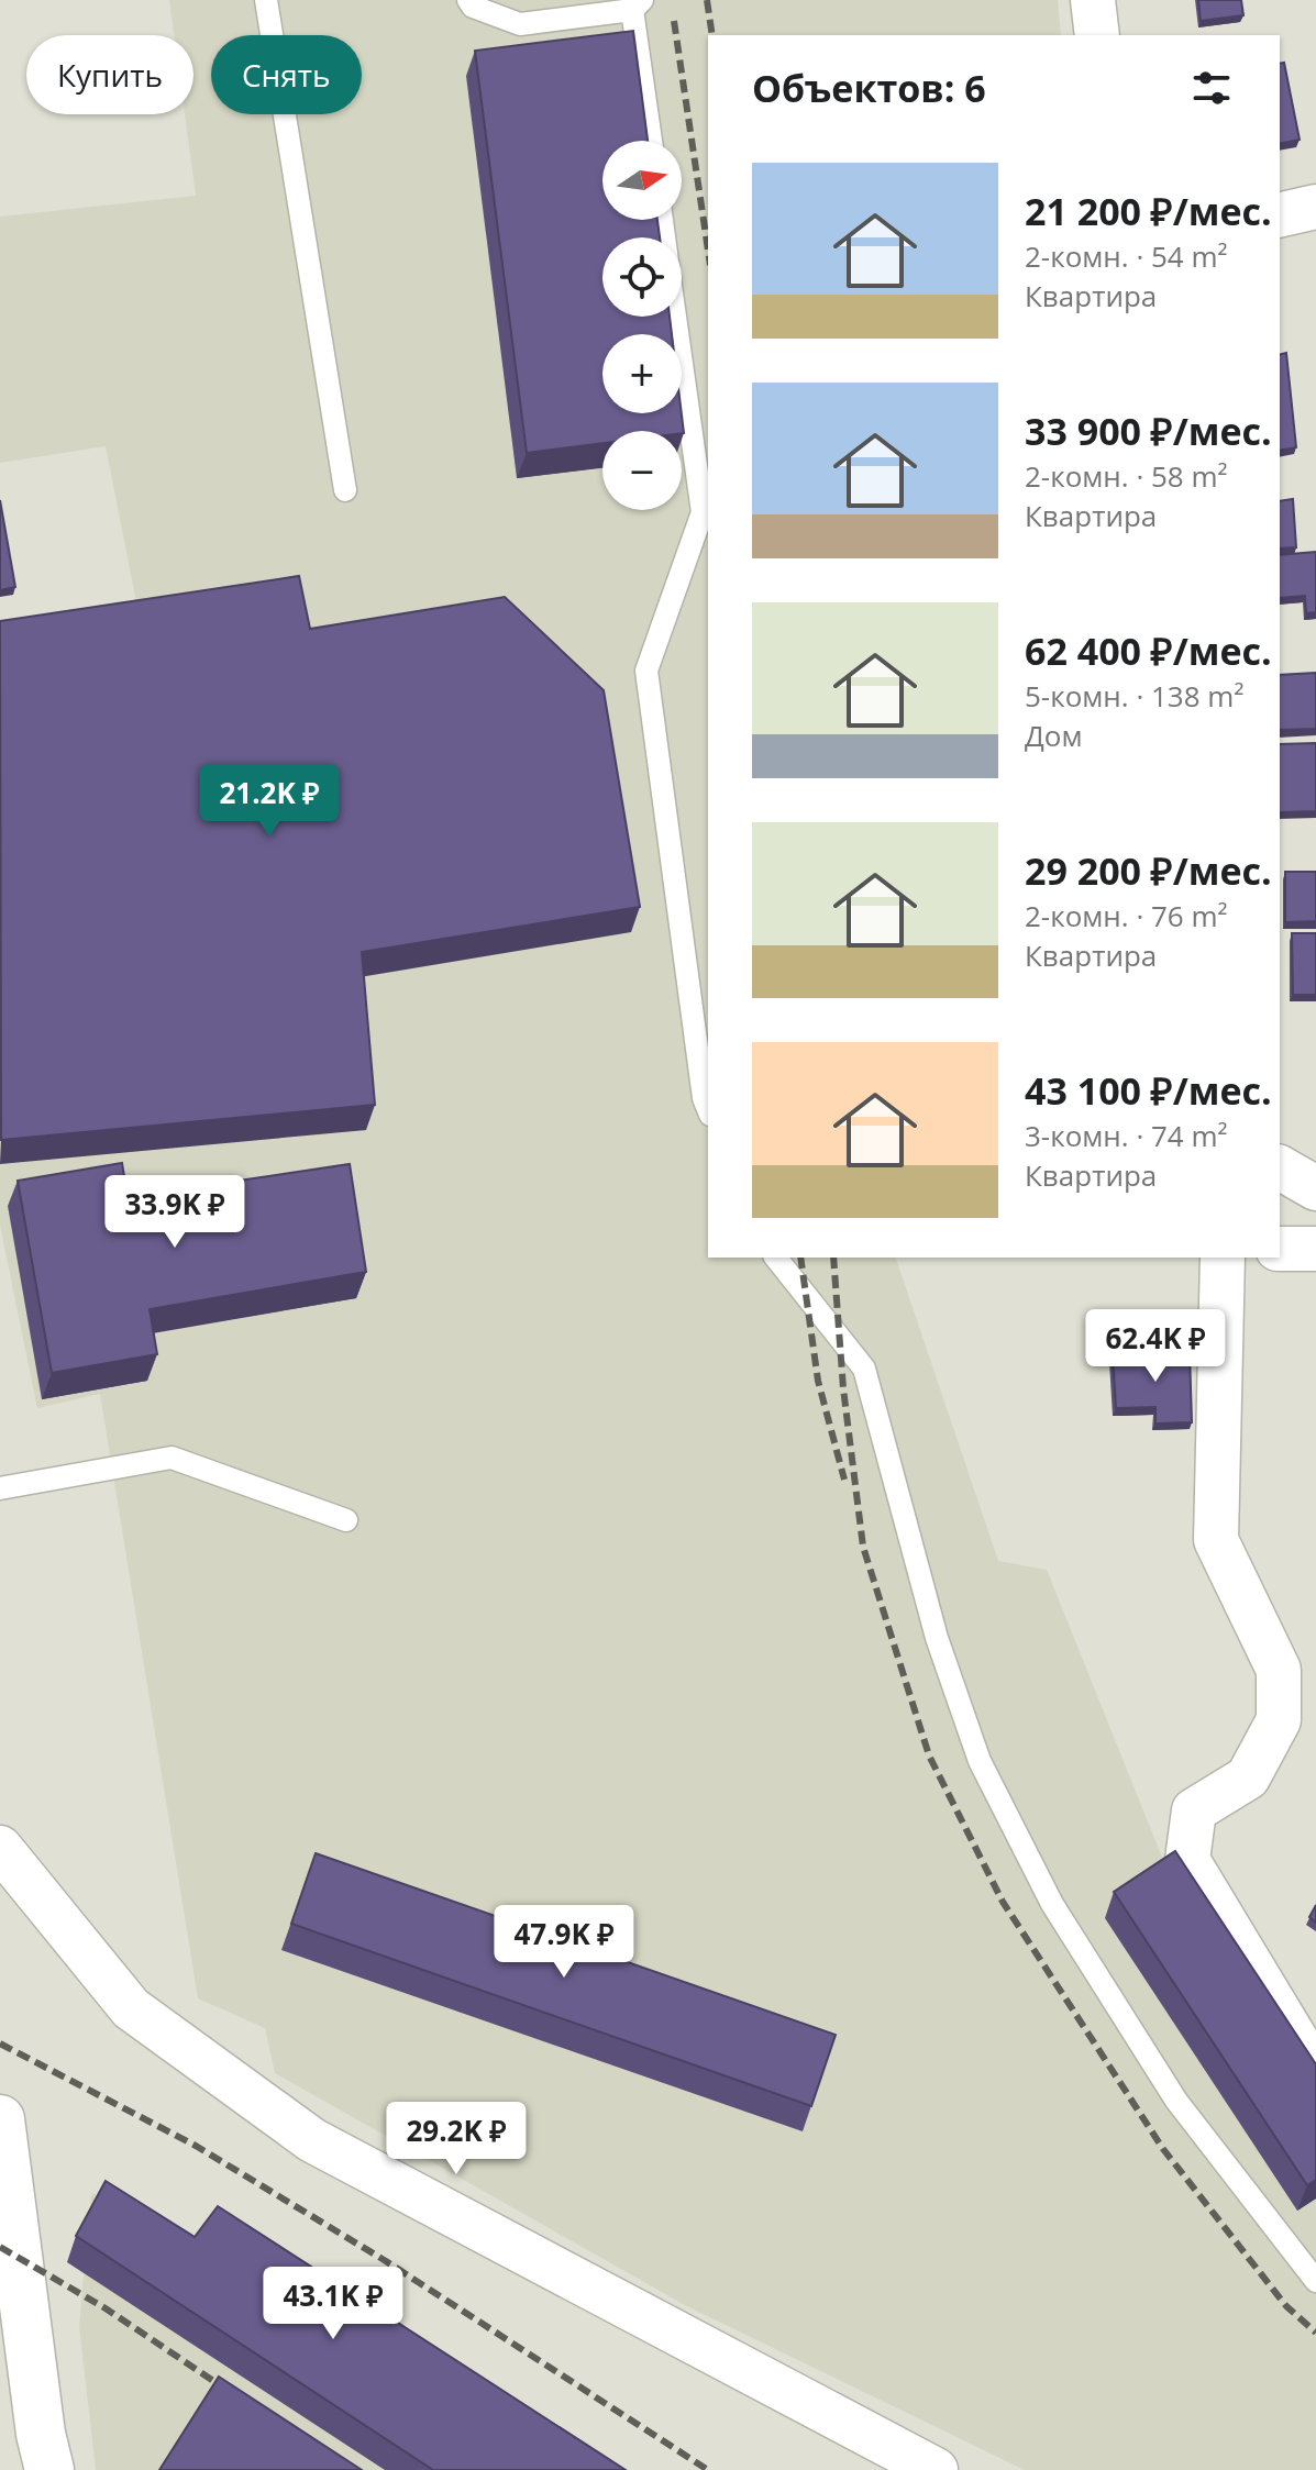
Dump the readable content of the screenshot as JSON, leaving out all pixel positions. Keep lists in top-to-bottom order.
{
  "north": "right",
  "page": {
    "chip": ["Купить", "Снять"],
    "heading": "Объектов: 6",
    "map_buttons": ["+", "−"],
    "list": [
      {
        "name": "21 200 ₽/мес.",
        "note": "2-комн. · 54 m² · Квартира"
      },
      {
        "name": "33 900 ₽/мес.",
        "note": "2-комн. · 58 m² · Квартира"
      },
      {
        "name": "62 400 ₽/мес.",
        "note": "5-комн. · 138 m² · Дом"
      },
      {
        "name": "29 200 ₽/мес.",
        "note": "2-комн. · 76 m² · Квартира"
      },
      {
        "name": "43 100 ₽/мес.",
        "note": "3-комн. · 74 m² · Квартира"
      }
    ],
    "price": [
      "21.2K ₽",
      "33.9K ₽",
      "62.4K ₽",
      "47.9K ₽",
      "29.2K ₽",
      "43.1K ₽"
    ]
  }
}
